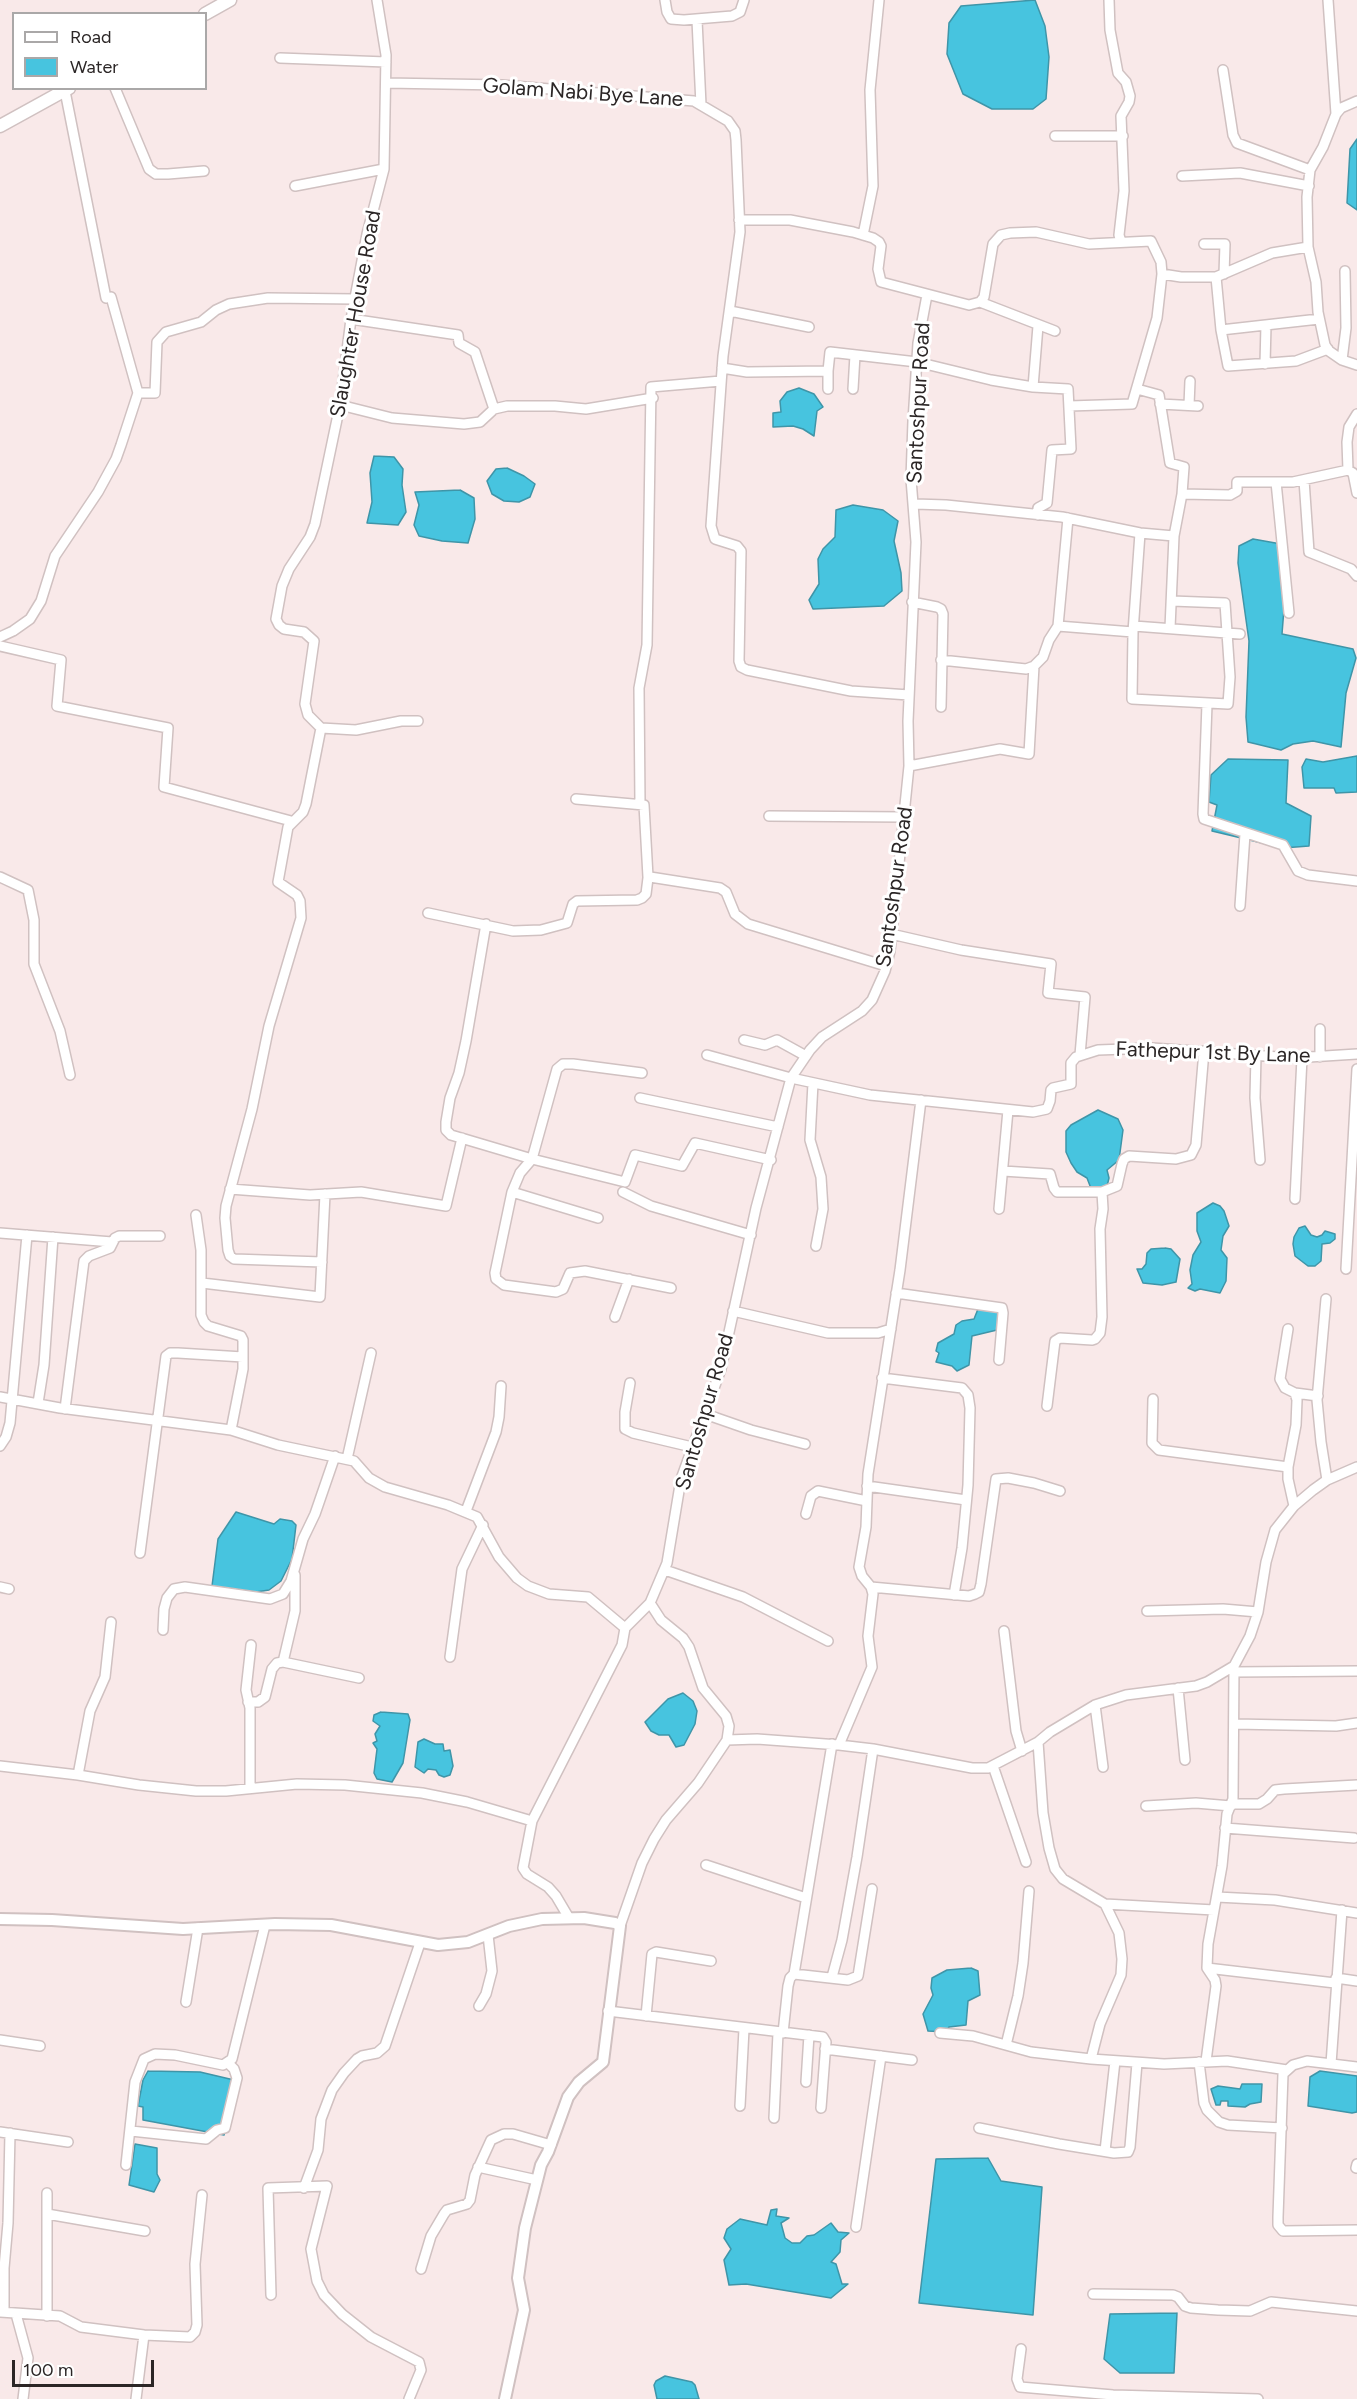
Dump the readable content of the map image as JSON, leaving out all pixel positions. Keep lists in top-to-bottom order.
{
  "streets": {
    "street": [
      "Golam Nabi Bye Lane",
      "Slaughter House Road",
      "Santoshpur Road",
      "Fathepur 1st By Lane"
    ]
  },
  "crossings": [
    ["Golam Nabi Bye Lane", "Slaughter House Road"],
    ["Golam Nabi Bye Lane", "Santoshpur Road"]
  ],
  "legend": ["Road", "Water"],
  "scale_bar": "100 m"
}
